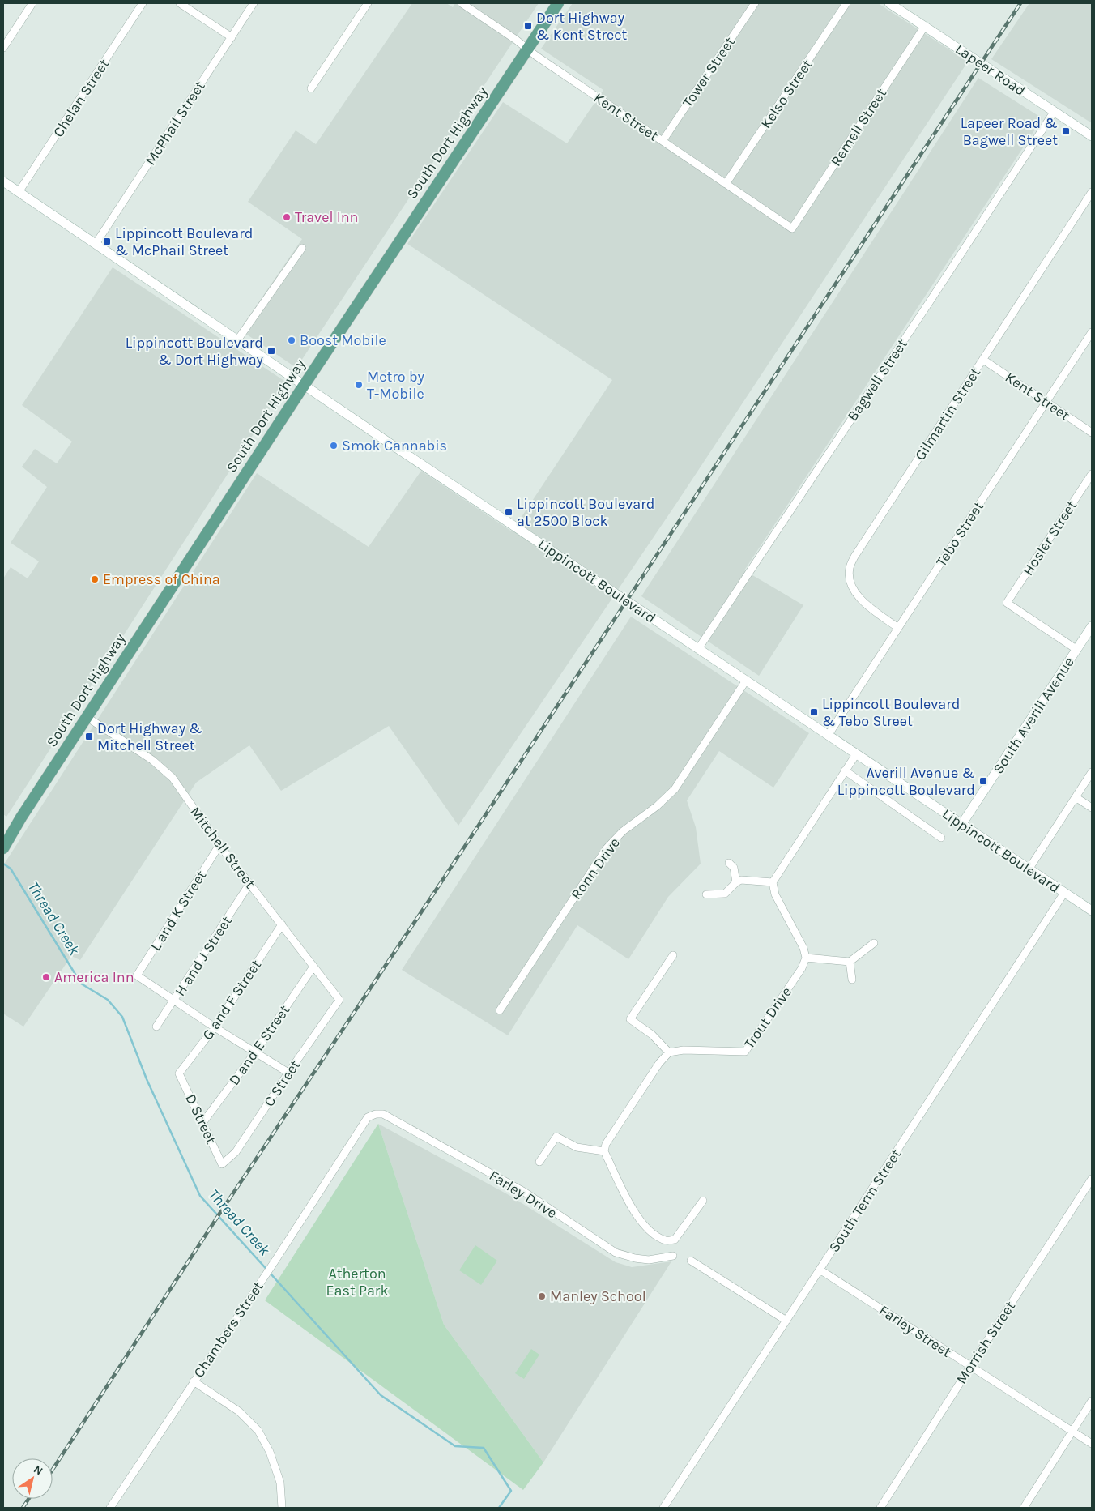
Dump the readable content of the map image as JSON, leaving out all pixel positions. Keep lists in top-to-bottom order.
{
  "streets": {
    "main road": ["South Dort Highway"],
    "street": [
      "Lapeer Road",
      "Tower Street",
      "Kelso Street",
      "Chelan Street",
      "Kent Street",
      "McPhail Street",
      "Remell Street",
      "Bagwell Street",
      "Gilmartin Street",
      "Tebo Street",
      "Hosler Street",
      "Lippincott Boulevard",
      "South Averill Avenue",
      "Mitchell Street",
      "Ronn Drive",
      "L and K Street",
      "H and J Street",
      "G and F Street",
      "Trout Drive",
      "D and E Street",
      "C Street",
      "D Street",
      "Farley Drive",
      "South Term Street",
      "Chambers Street",
      "Farley Street",
      "Morrish Street"
    ]
  },
  "crossings": [
    ["Lapeer Road", "Remell Street"],
    ["Lapeer Road", "Bagwell Street"],
    ["Tower Street", "Kent Street"],
    ["Kelso Street", "Kent Street"],
    ["Chelan Street", "Lippincott Boulevard"],
    ["Kent Street", "Remell Street"],
    ["Kent Street", "South Dort Highway"],
    ["Kent Street", "Gilmartin Street"],
    ["Kent Street", "Tebo Street"],
    ["McPhail Street", "Lippincott Boulevard"],
    ["South Dort Highway", "Lippincott Boulevard"],
    ["South Dort Highway", "Mitchell Street"],
    ["Bagwell Street", "Lippincott Boulevard"],
    ["Gilmartin Street", "Tebo Street"],
    ["Tebo Street", "Lippincott Boulevard"],
    ["Hosler Street", "South Averill Avenue"],
    ["Lippincott Boulevard", "South Averill Avenue"],
    ["Lippincott Boulevard", "Ronn Drive"],
    ["Lippincott Boulevard", "South Term Street"],
    ["Mitchell Street", "L and K Street"],
    ["Mitchell Street", "H and J Street"],
    ["Mitchell Street", "G and F Street"],
    ["Mitchell Street", "D and E Street"],
    ["Mitchell Street", "C Street"],
    ["L and K Street", "H and J Street"],
    ["G and F Street", "D Street"],
    ["D and E Street", "D Street"],
    ["C Street", "D Street"],
    ["Farley Drive", "Chambers Street"],
    ["South Term Street", "Farley Street"],
    ["Farley Street", "Morrish Street"]
  ],
  "water": ["Thread Creek"],
  "parks": ["Atherton East Park"],
  "places": {
    "transit": [
      "Dort Highway & Kent Street",
      "Lapeer Road & Bagwell Street",
      "Lippincott Boulevard & McPhail Street",
      "Lippincott Boulevard & Dort Highway",
      "Lippincott Boulevard at 2500 Block",
      "Lippincott Boulevard & Tebo Street",
      "Dort Highway & Mitchell Street",
      "Averill Avenue & Lippincott Boulevard"
    ],
    "other": [
      "Travel Inn",
      "Boost Mobile",
      "Metro by T-Mobile",
      "Smok Cannabis",
      "Empress of China",
      "America Inn",
      "Manley School"
    ]
  },
  "north": "top right"
}
